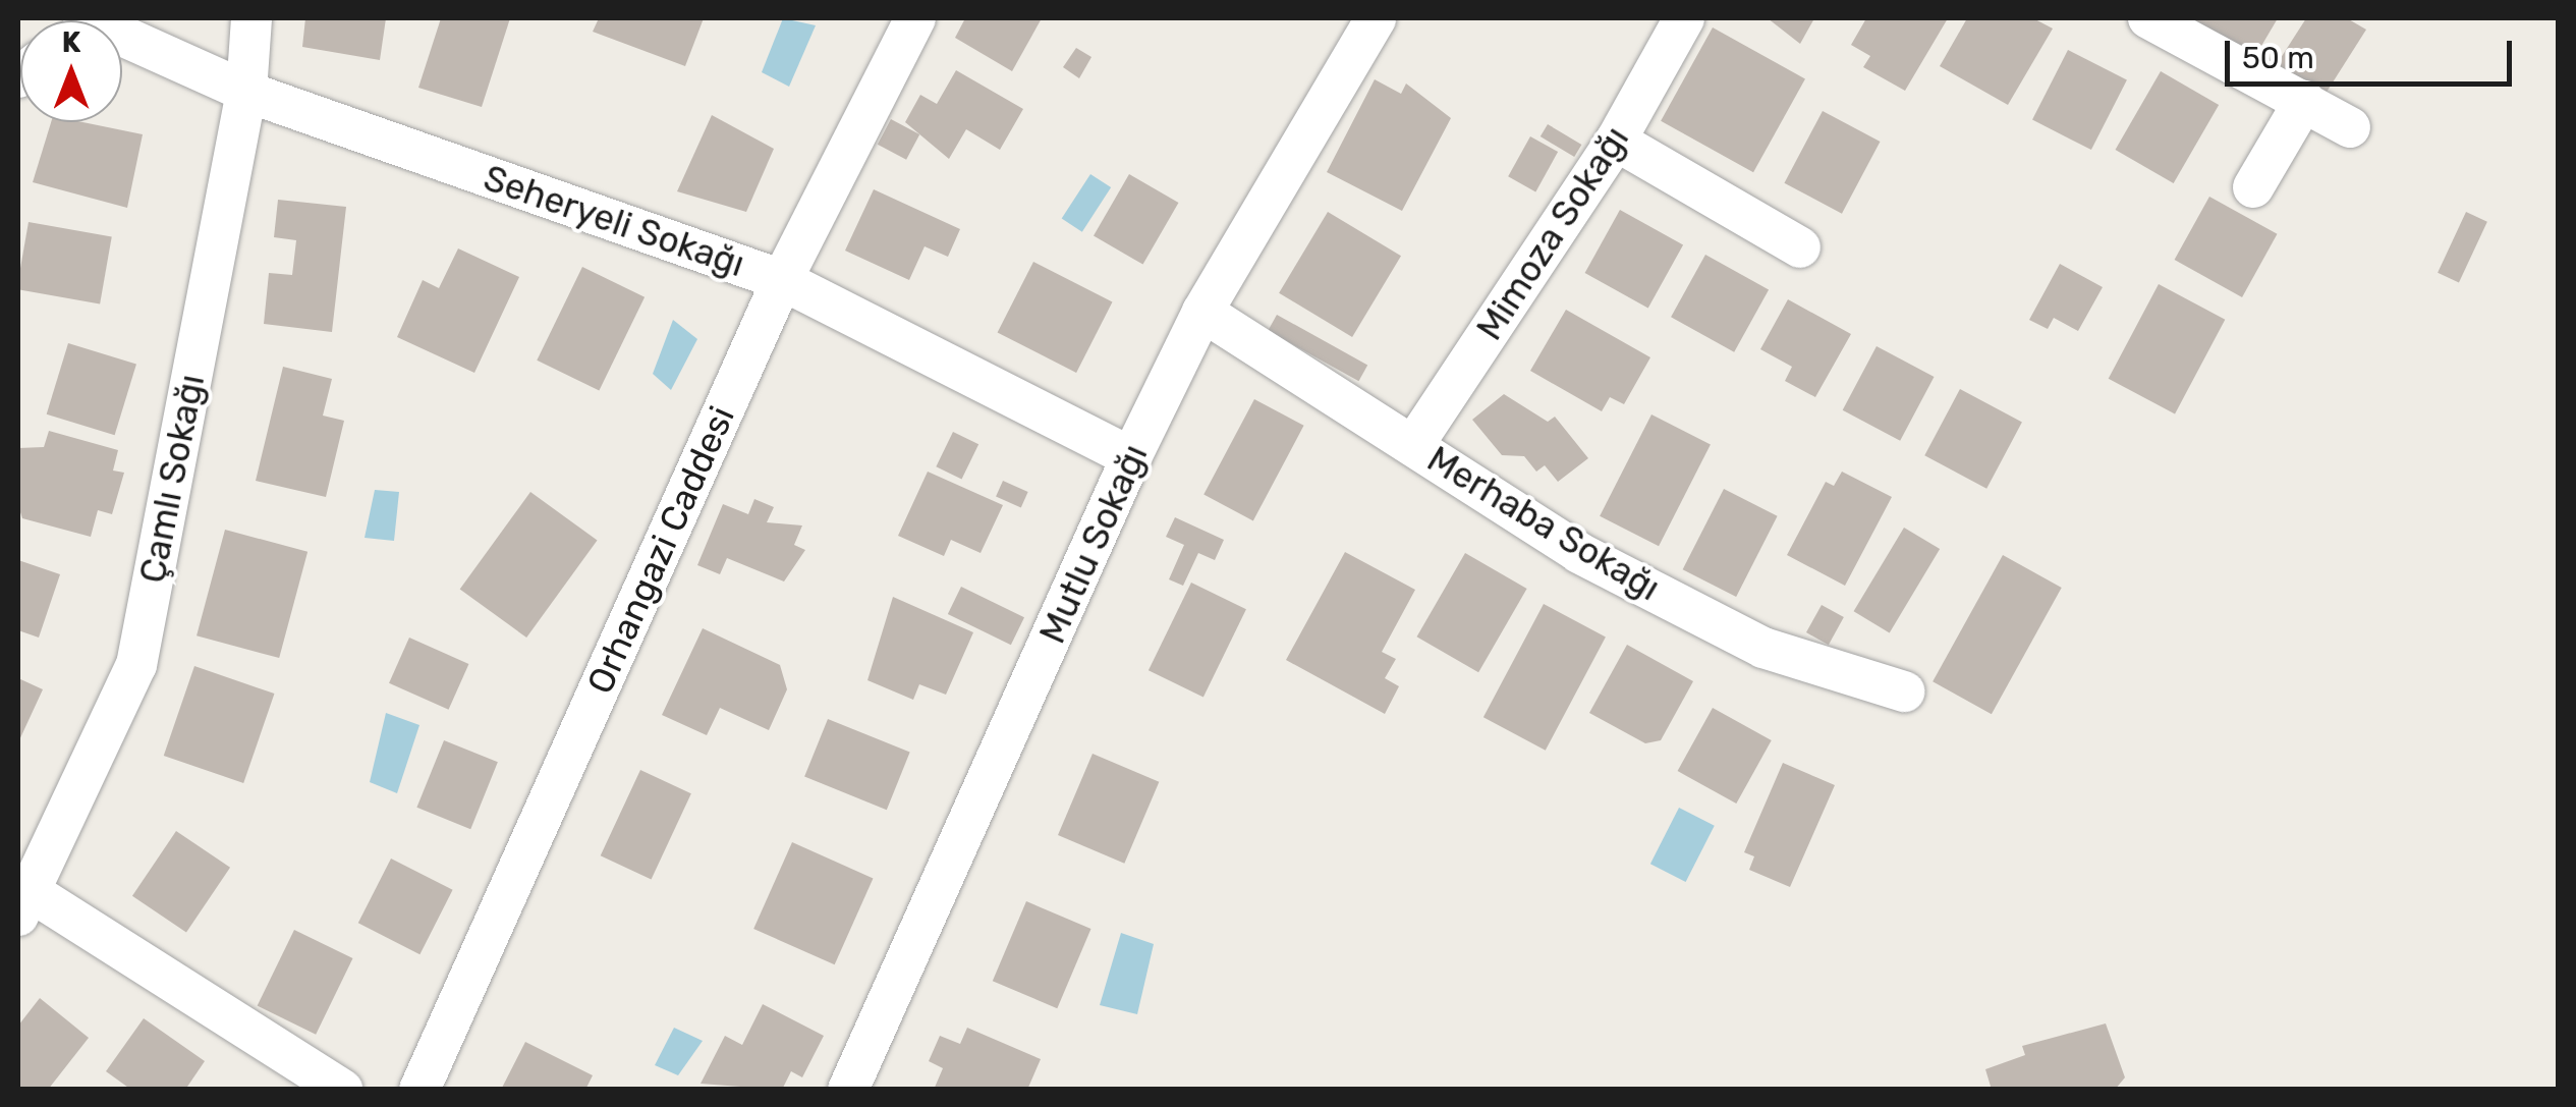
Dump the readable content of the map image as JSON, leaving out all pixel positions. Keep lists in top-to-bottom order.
{
  "streets": {
    "street": [
      "Seheryeli Sokağı",
      "Mimoza Sokağı",
      "Çamlı Sokağı",
      "Merhaba Sokağı",
      "Mutlu Sokağı",
      "Orhangazi Caddesi"
    ]
  },
  "crossings": [
    ["Seheryeli Sokağı", "Çamlı Sokağı"],
    ["Seheryeli Sokağı", "Mutlu Sokağı"],
    ["Seheryeli Sokağı", "Orhangazi Caddesi"],
    ["Mimoza Sokağı", "Merhaba Sokağı"],
    ["Merhaba Sokağı", "Mutlu Sokağı"]
  ],
  "scale_bar": "50 m",
  "north": "top"
}
